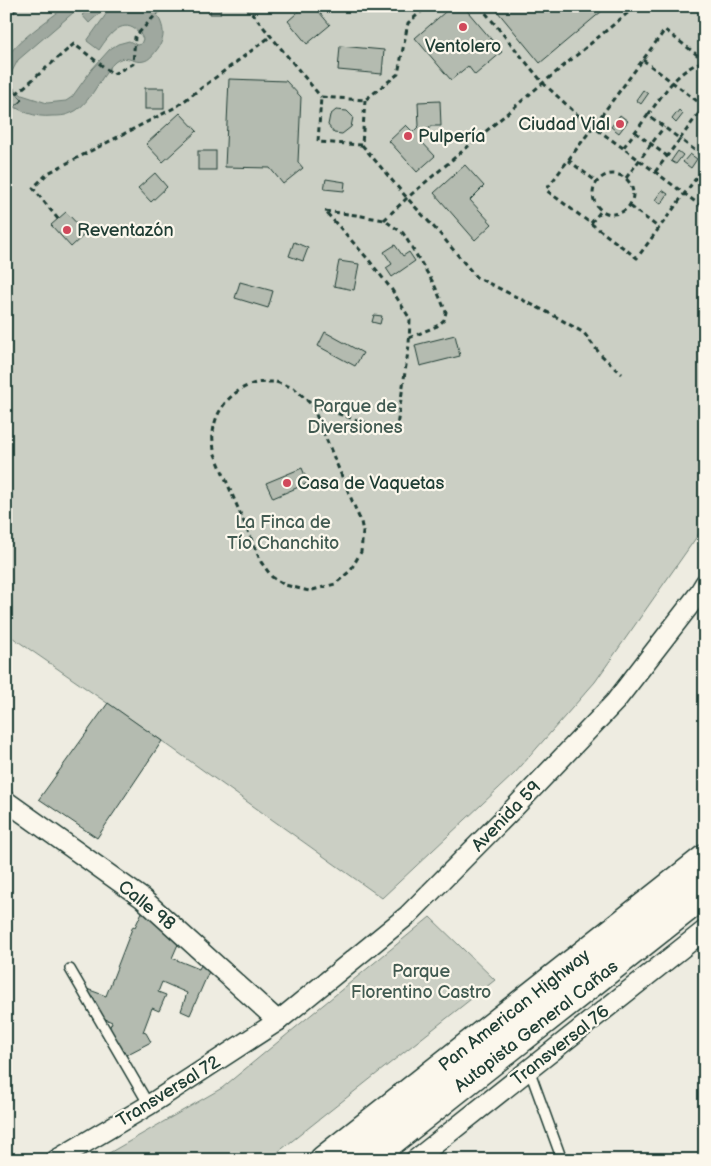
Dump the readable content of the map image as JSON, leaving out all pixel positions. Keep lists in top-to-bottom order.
{
  "streets": {
    "highway": ["Pan American Highway", "Autopista General Cañas"],
    "street": [
      "Avenida 59",
      "Calle 98",
      "Transversal 76",
      "Transversal 72"
    ]
  },
  "crossings": [
    ["Avenida 59", "Calle 98"],
    ["Avenida 59", "Transversal 72"],
    ["Calle 98", "Transversal 72"]
  ],
  "parks": ["Parque de Diversiones", "La Finca de Tío Chanchito", "Parque Florentino Castro"],
  "places": [
    "Ventolero",
    "Ciudad Vial",
    "Pulpería",
    "Reventazón",
    "Casa de Vaquetas"
  ]
}
